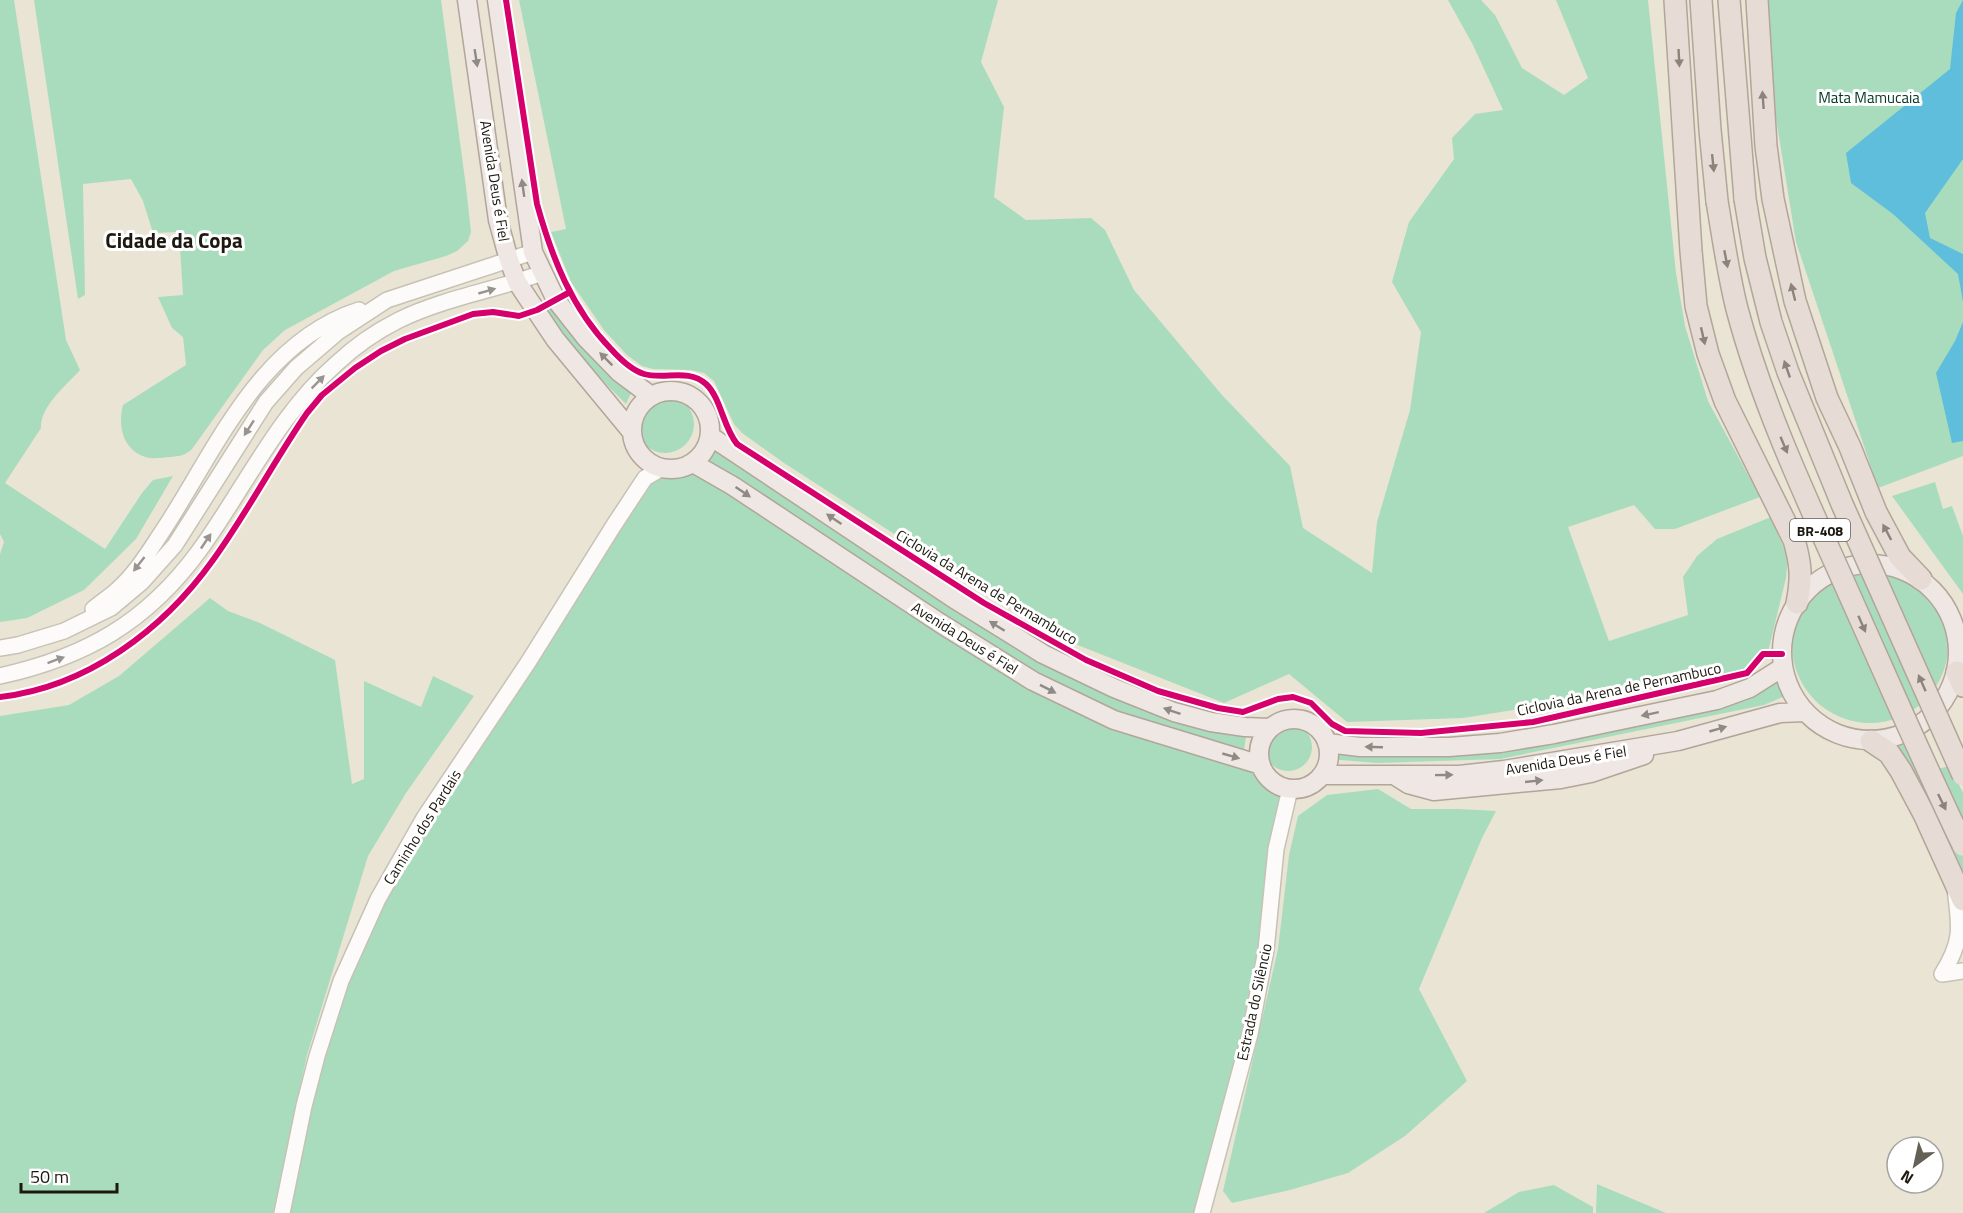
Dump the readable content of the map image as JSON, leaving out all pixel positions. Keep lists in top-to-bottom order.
{
  "streets": {
    "highway": ["BR-408"],
    "main road": ["Avenida Deus é Fiel"],
    "street": ["Caminho dos Pardais", "Estrada do Silêncio"],
    "cycle path": ["Ciclovia da Arena de Pernambuco"]
  },
  "crossings": [
    ["Avenida Deus é Fiel", "Caminho dos Pardais"],
    ["Avenida Deus é Fiel", "Estrada do Silêncio"]
  ],
  "districts": ["Cidade da Copa"],
  "parks": ["Mata Mamucaia"],
  "scale_bar": "50 m",
  "north": "bottom left"
}
